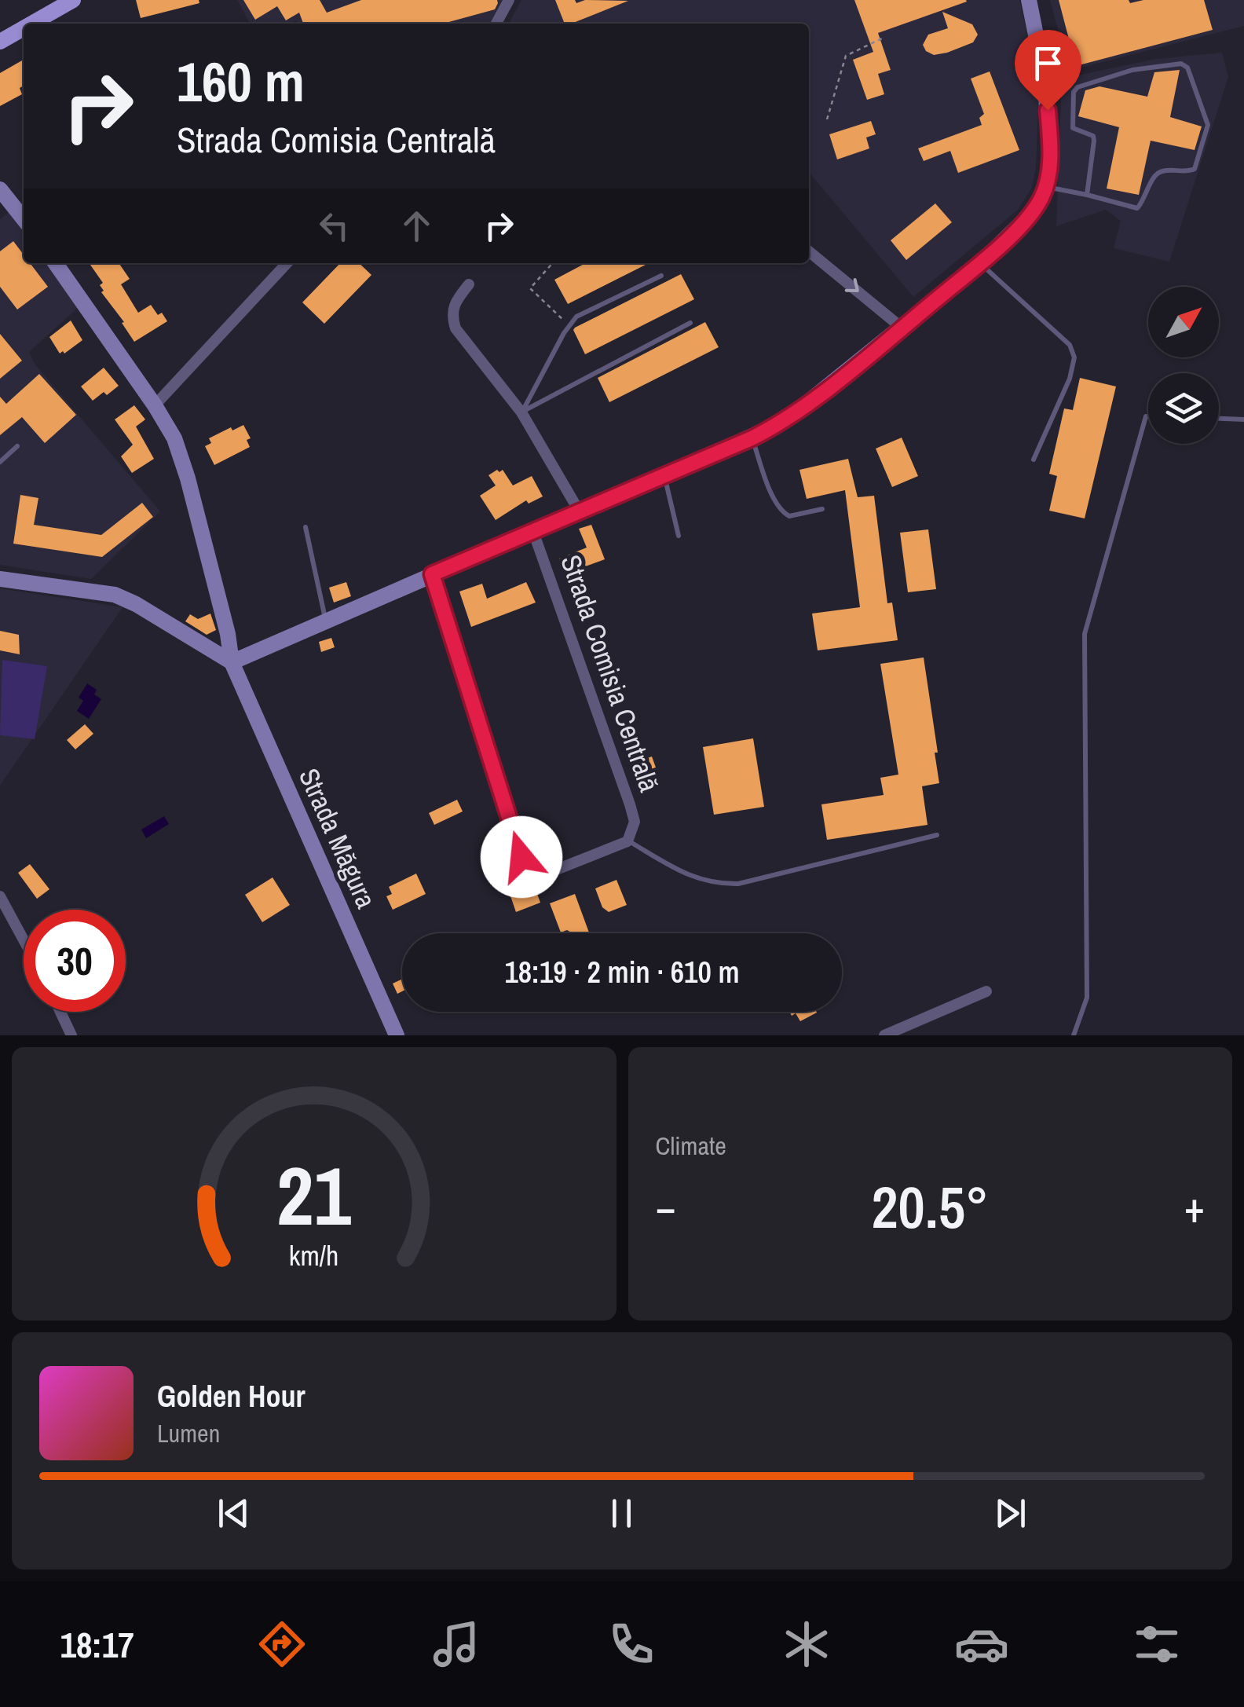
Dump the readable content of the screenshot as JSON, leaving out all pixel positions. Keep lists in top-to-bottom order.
{
  "streets": {
    "street": ["Strada Comisia Centrală", "Strada Măgura"]
  },
  "crossings": [
    ["Strada Comisia Centrală", "Strada Măgura"]
  ],
  "north": "top right",
  "page": {
    "turn": ["160 m", "Strada Comisia Centrală"],
    "limit": "30",
    "trip": "18:19 · 2 min · 610 m",
    "tile": "Climate",
    "heat": ["−", "20.5°", "+"],
    "song": ["Golden Hour", "Lumen"],
    "tabs": "18:17",
    "gauge": ["21", "km/h"]
  }
}
